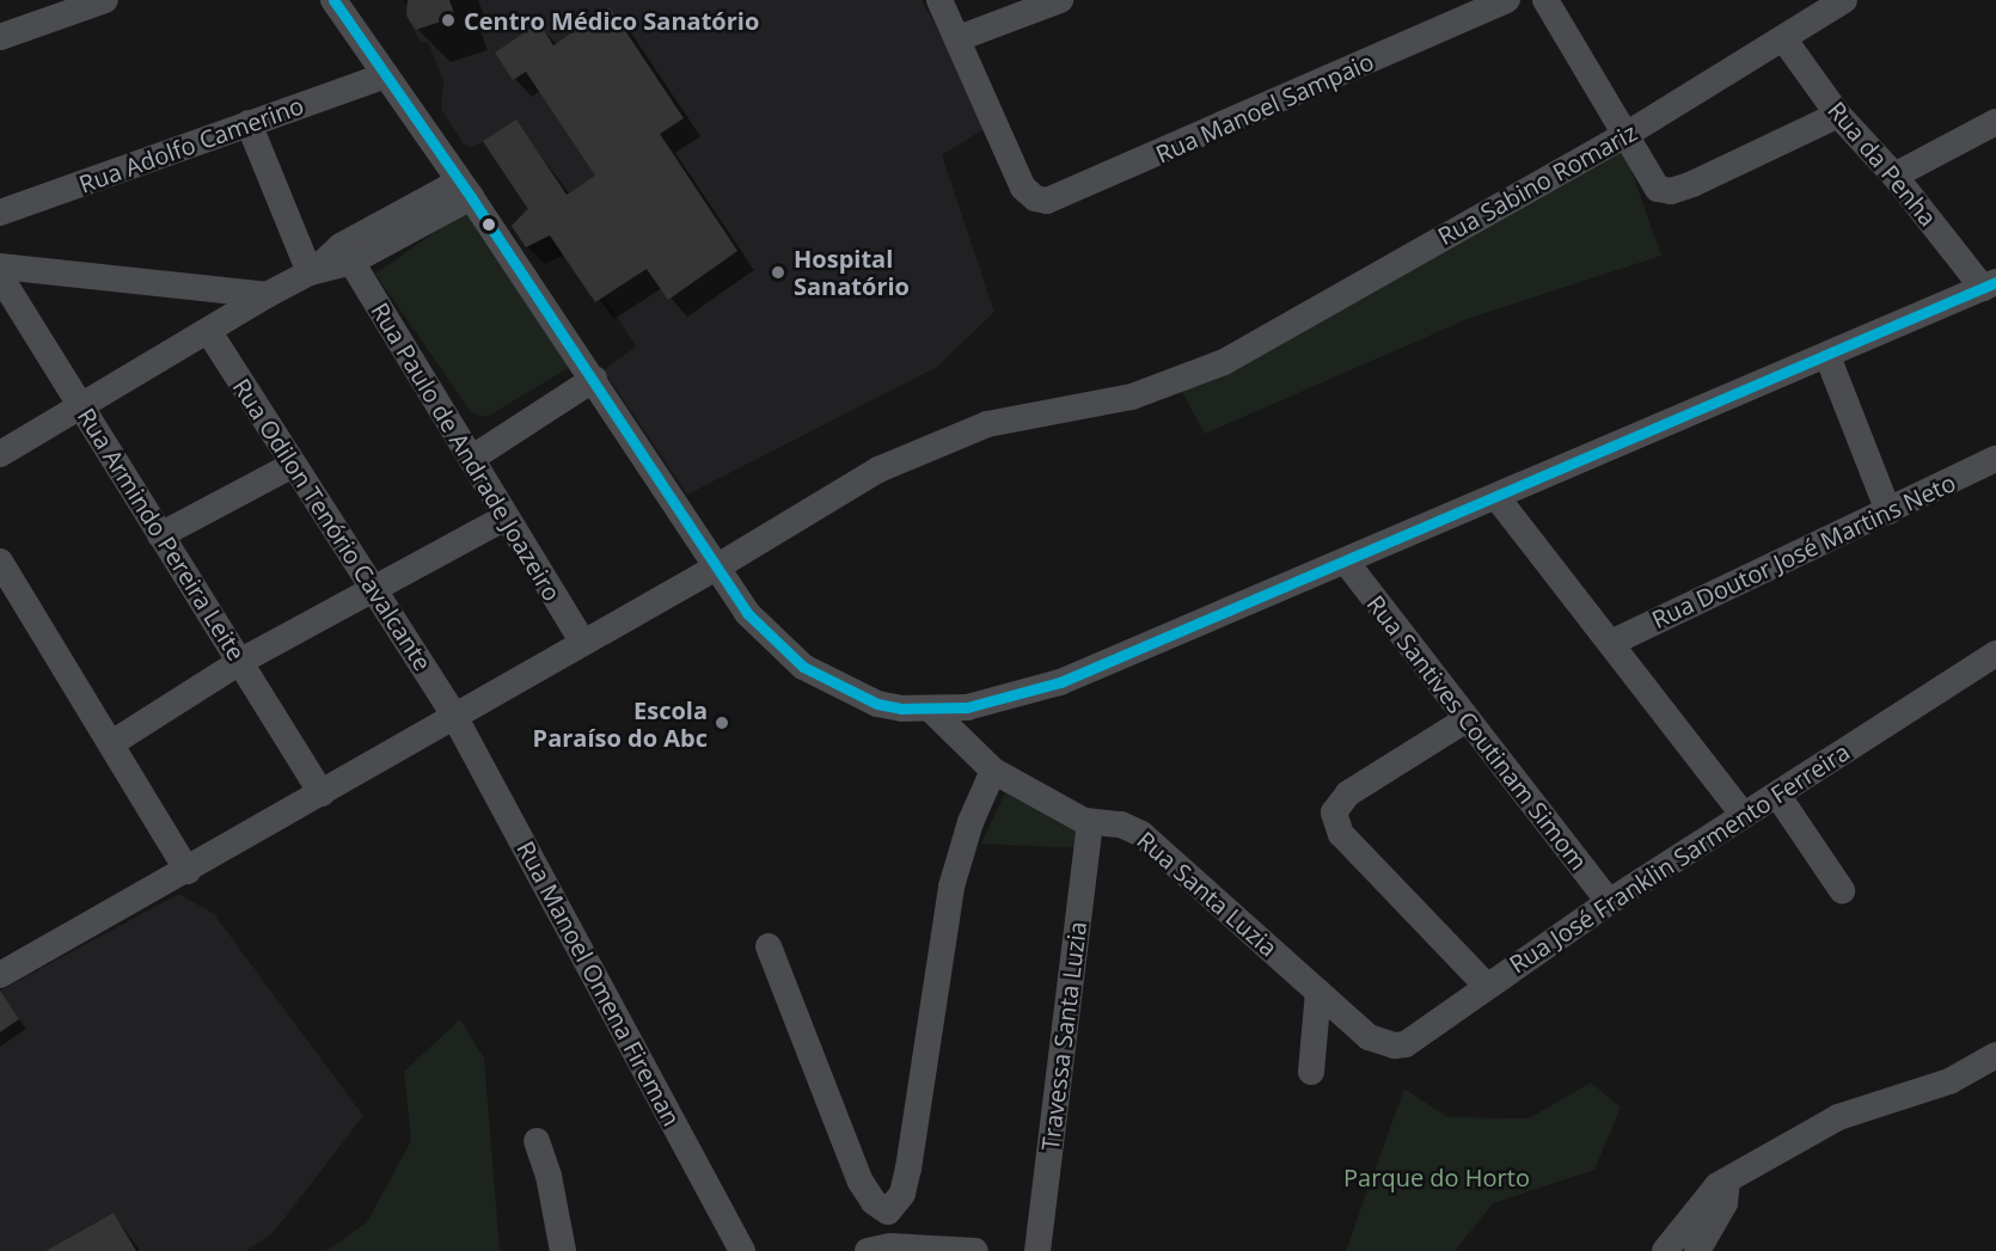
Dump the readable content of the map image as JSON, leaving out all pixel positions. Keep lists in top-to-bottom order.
{
  "streets": {
    "street": [
      "Rua Manoel Sampaio",
      "Rua Adolfo Camerino",
      "Rua da Penha",
      "Rua Sabino Romariz",
      "Rua Paulo de Andrade Joazeiro",
      "Rua Odilon Tenório Cavalcante",
      "Rua Armindo Pereira Leite",
      "Rua Doutor José Martins Neto",
      "Rua Santives Coutinam Simom",
      "Rua José Franklin Sarmento Ferreira",
      "Rua Santa Luzia",
      "Rua Manoel Omena Fireman",
      "Travessa Santa Luzia"
    ]
  },
  "crossings": [
    ["Rua da Penha", "Rua Sabino Romariz"],
    ["Rua Sabino Romariz", "Rua Paulo de Andrade Joazeiro"],
    ["Rua Sabino Romariz", "Rua Odilon Tenório Cavalcante"],
    ["Rua Sabino Romariz", "Rua Armindo Pereira Leite"],
    ["Rua Sabino Romariz", "Rua Manoel Omena Fireman"],
    ["Rua Odilon Tenório Cavalcante", "Rua Manoel Omena Fireman"],
    ["Rua Santives Coutinam Simom", "Rua José Franklin Sarmento Ferreira"],
    ["Rua José Franklin Sarmento Ferreira", "Rua Santa Luzia"],
    ["Rua Santa Luzia", "Travessa Santa Luzia"]
  ],
  "parks": ["Parque do Horto"],
  "places": ["Centro Médico Sanatório", "Hospital Sanatório", "Escola Paraíso do Abc"]
}
